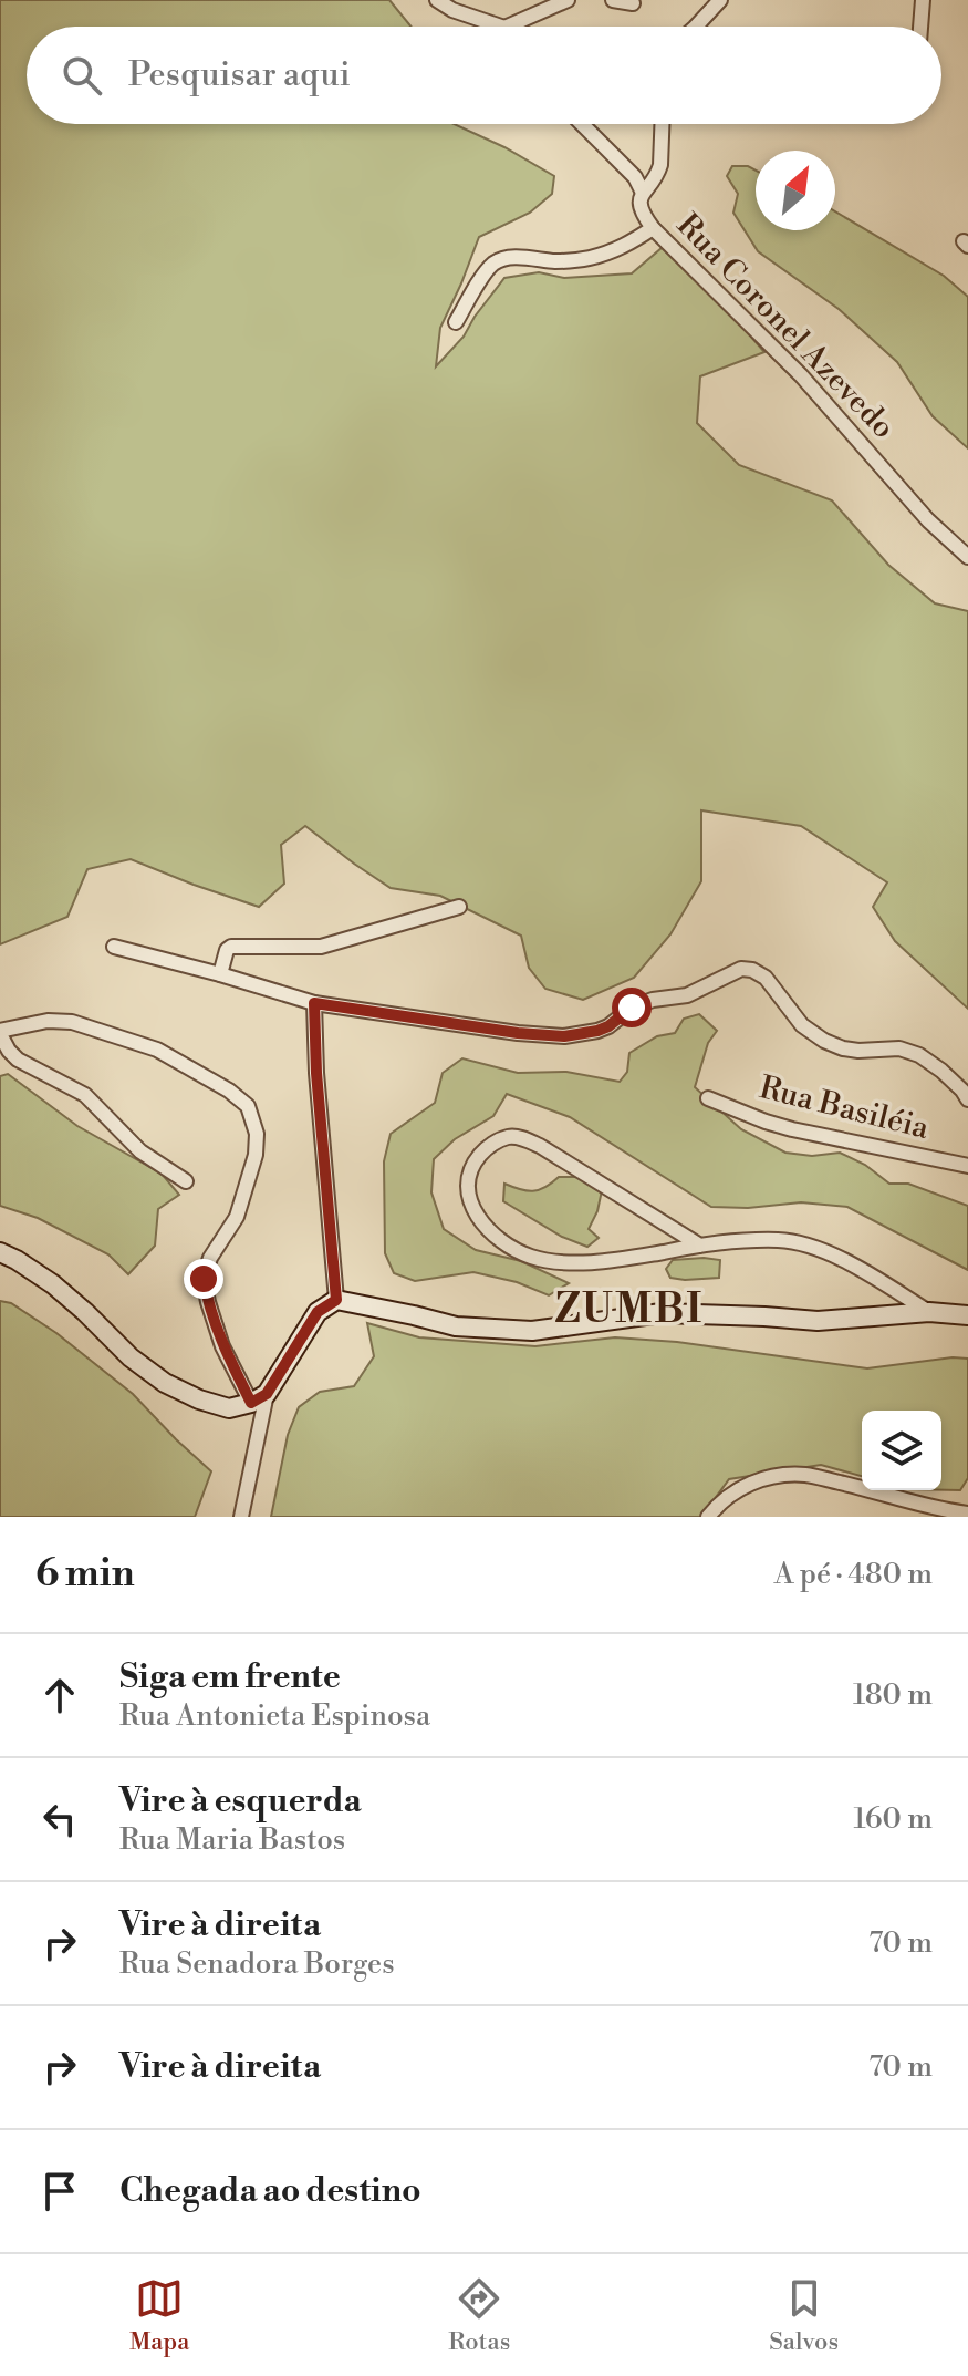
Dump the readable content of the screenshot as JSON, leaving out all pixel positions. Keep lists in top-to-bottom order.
{
  "streets": {
    "street": ["Rua Coronel Azevedo", "Rua Basiléia"]
  },
  "districts": ["ZUMBI"],
  "north": "top right",
  "page": {
    "search": "Pesquisar aqui",
    "heading": ["6 min", "A pé · 480 m"],
    "list": [
      ["Siga em frente", "Rua Antonieta Espinosa", "180 m"],
      ["Vire à esquerda", "Rua Maria Bastos", "160 m"],
      ["Vire à direita", "Rua Senadora Borges", "70 m"],
      ["Vire à direita", "70 m"],
      "Chegada ao destino"
    ],
    "nav": ["Mapa", "Rotas", "Salvos"]
  }
}
